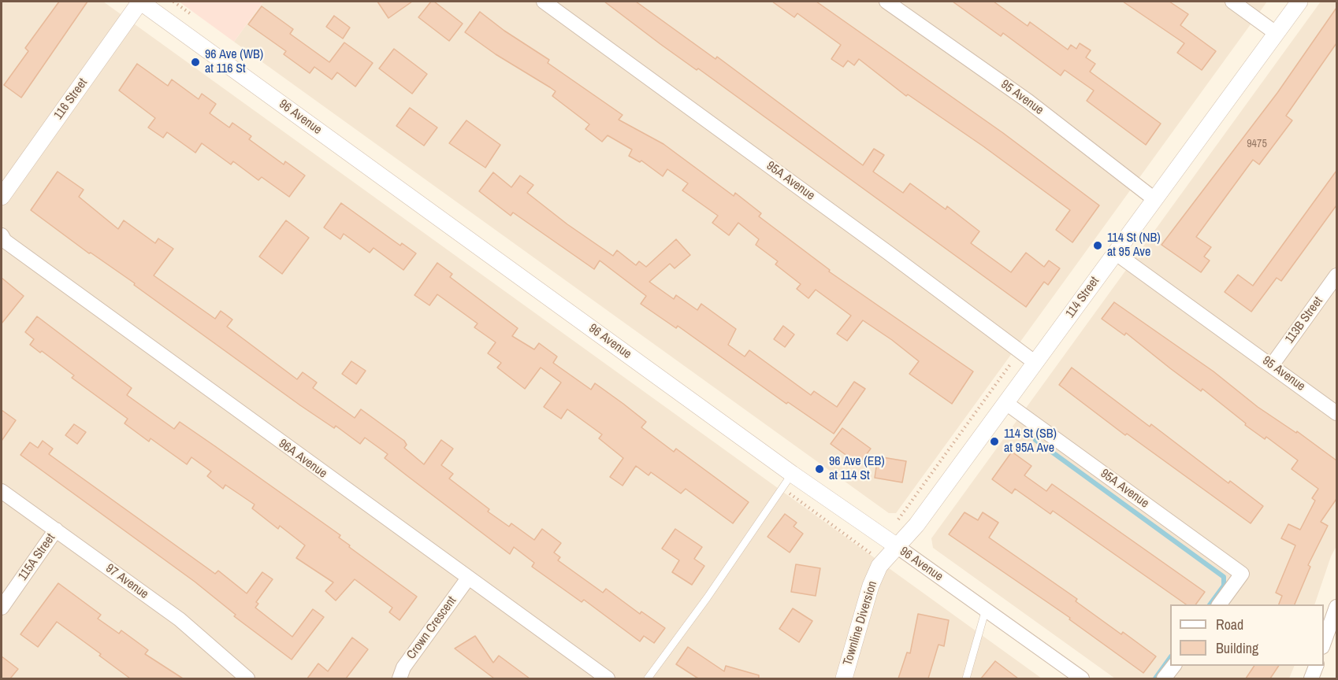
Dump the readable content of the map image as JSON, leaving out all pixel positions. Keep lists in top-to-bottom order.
{
  "streets": {
    "street": [
      "95 Avenue",
      "116 Street",
      "96 Avenue",
      "95A Avenue",
      "114 Street",
      "113B Street",
      "96A Avenue",
      "115A Street",
      "97 Avenue",
      "Townline Diversion",
      "Crown Crescent"
    ]
  },
  "crossings": [
    ["95 Avenue", "114 Street"],
    ["95 Avenue", "113B Street"],
    ["116 Street", "96 Avenue"],
    ["96 Avenue", "114 Street"],
    ["96 Avenue", "Townline Diversion"],
    ["95A Avenue", "114 Street"],
    ["114 Street", "Townline Diversion"],
    ["96A Avenue", "Crown Crescent"],
    ["115A Street", "97 Avenue"]
  ],
  "places": [
    "96 Ave (WB) at 116 St",
    "114 St (NB) at 95 Ave",
    "114 St (SB) at 95A Ave",
    "96 Ave (EB) at 114 St"
  ],
  "house_numbers": ["9475"],
  "legend": ["Road", "Building"]
}
